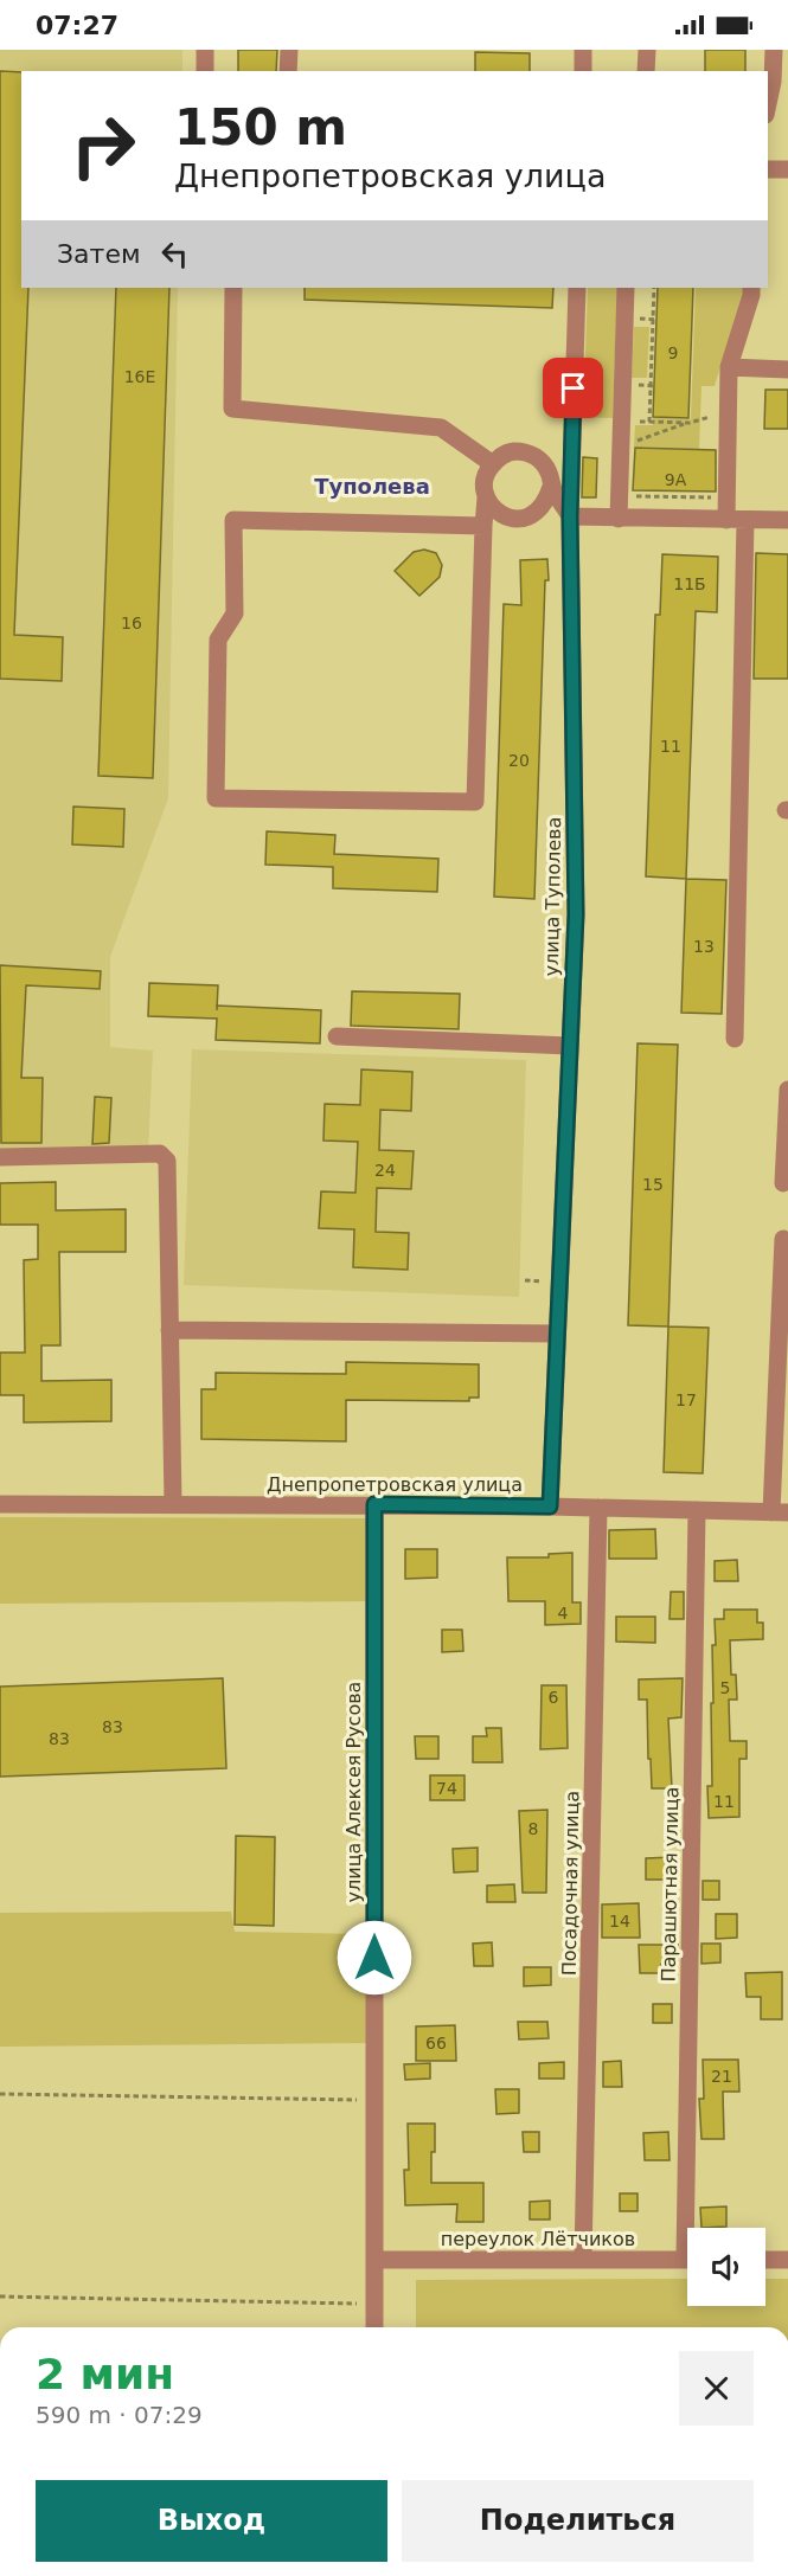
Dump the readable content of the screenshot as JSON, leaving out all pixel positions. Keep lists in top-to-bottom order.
{
  "streets": {
    "street": [
      "улица Туполева",
      "Днепропетровская улица",
      "улица Алексея Русова",
      "Посадочная улица",
      "Парашютная улица",
      "переулок Лётчиков"
    ]
  },
  "crossings": [
    ["улица Туполева", "Днепропетровская улица"],
    ["Днепропетровская улица", "улица Алексея Русова"],
    ["Днепропетровская улица", "Посадочная улица"],
    ["Днепропетровская улица", "Парашютная улица"],
    ["улица Алексея Русова", "переулок Лётчиков"],
    ["Посадочная улица", "переулок Лётчиков"]
  ],
  "districts": ["Туполева"],
  "house_numbers": [
    "9",
    "16Е",
    "9А",
    "11Б",
    "16",
    "11",
    "20",
    "13",
    "24",
    "15",
    "17",
    "4",
    "5",
    "6",
    "83",
    "83",
    "74",
    "11",
    "8",
    "14",
    "66",
    "21"
  ],
  "page": {
    "status": "07:27",
    "turn": ["150 m", "Днепропетровская улица"],
    "then": "Затем",
    "heading": ["2 мин", "590 m · 07:29"],
    "buttons": ["Выход", "Поделиться"]
  }
}
